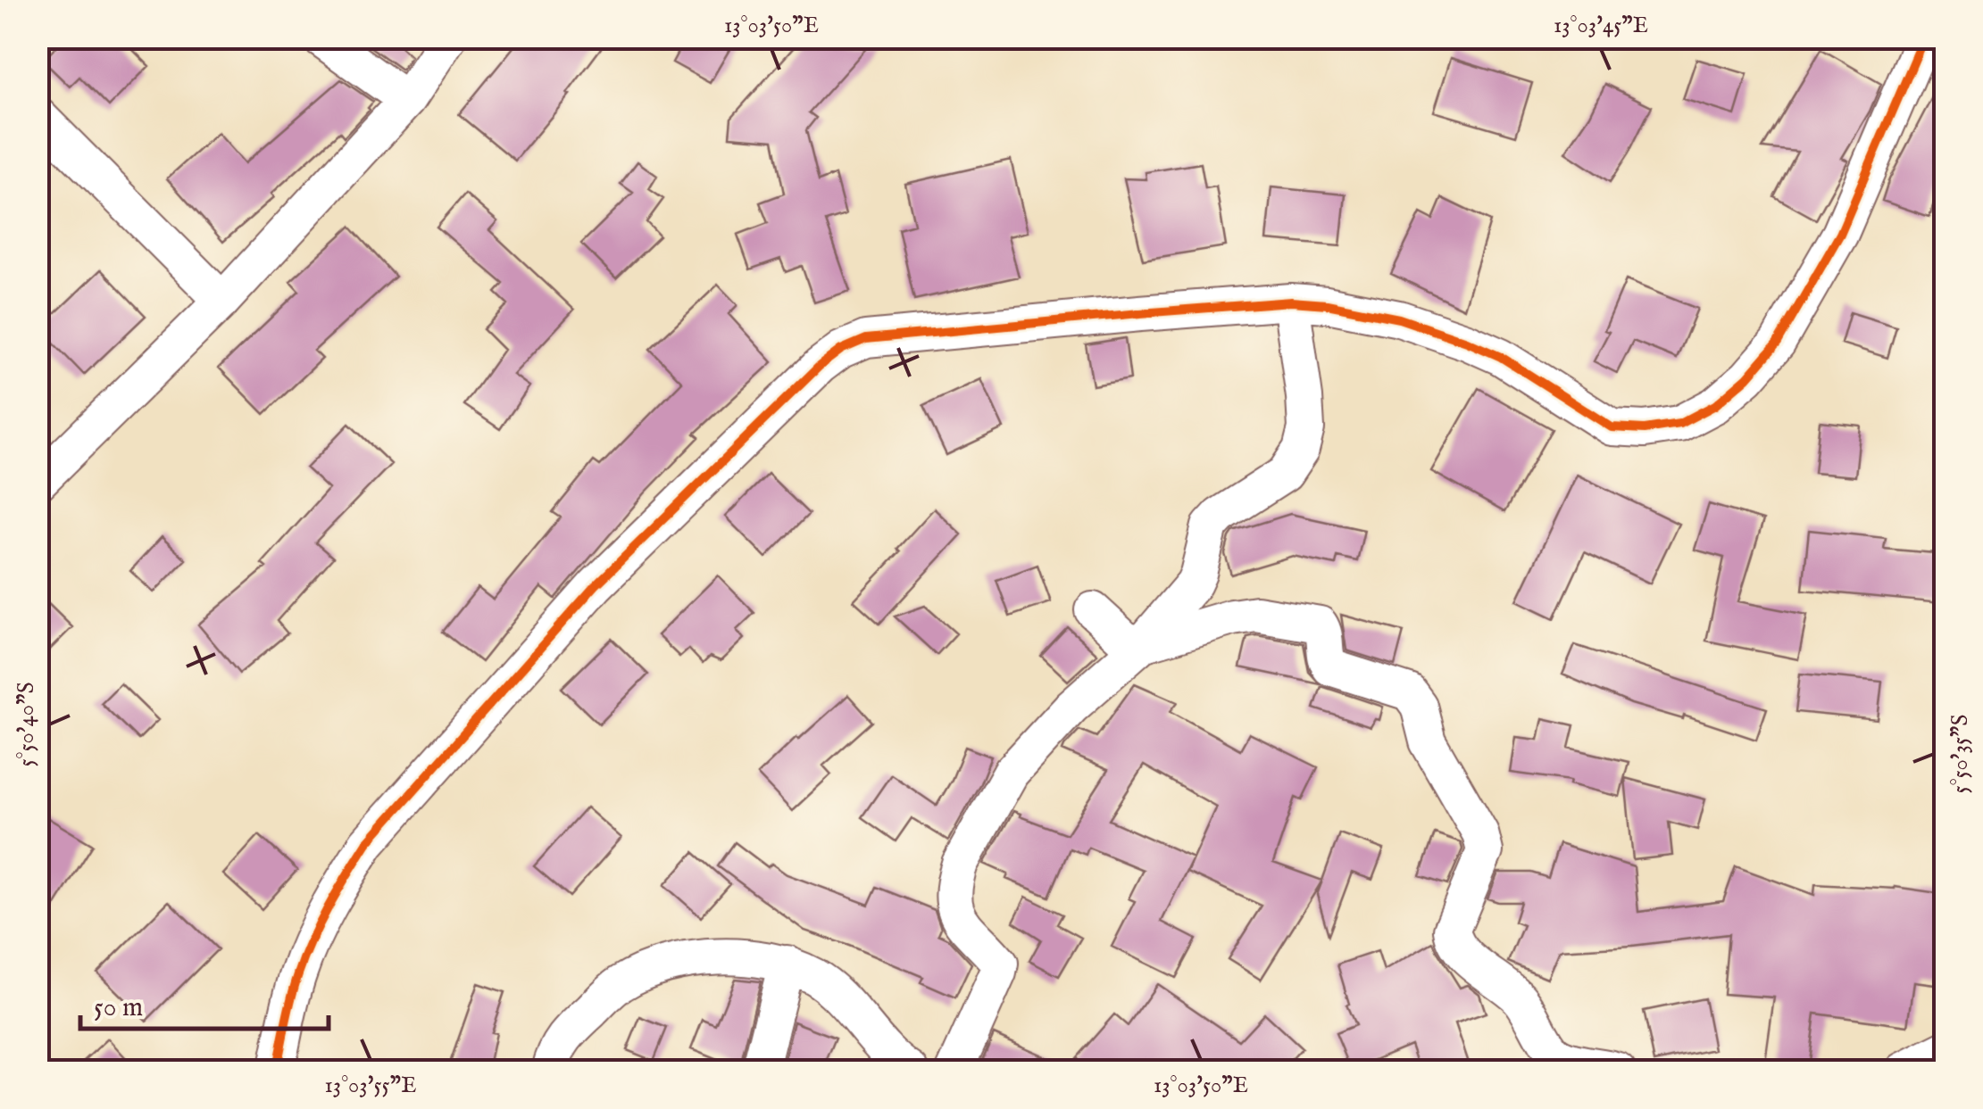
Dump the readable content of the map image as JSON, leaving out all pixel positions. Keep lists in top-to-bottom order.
{
  "scale_bar": "50 m",
  "coordinates": [
    "13°03'50\"E",
    "13°03'45\"E",
    "5°50'40\"S",
    "5°50'35\"S",
    "13°03'55\"E"
  ]
}
